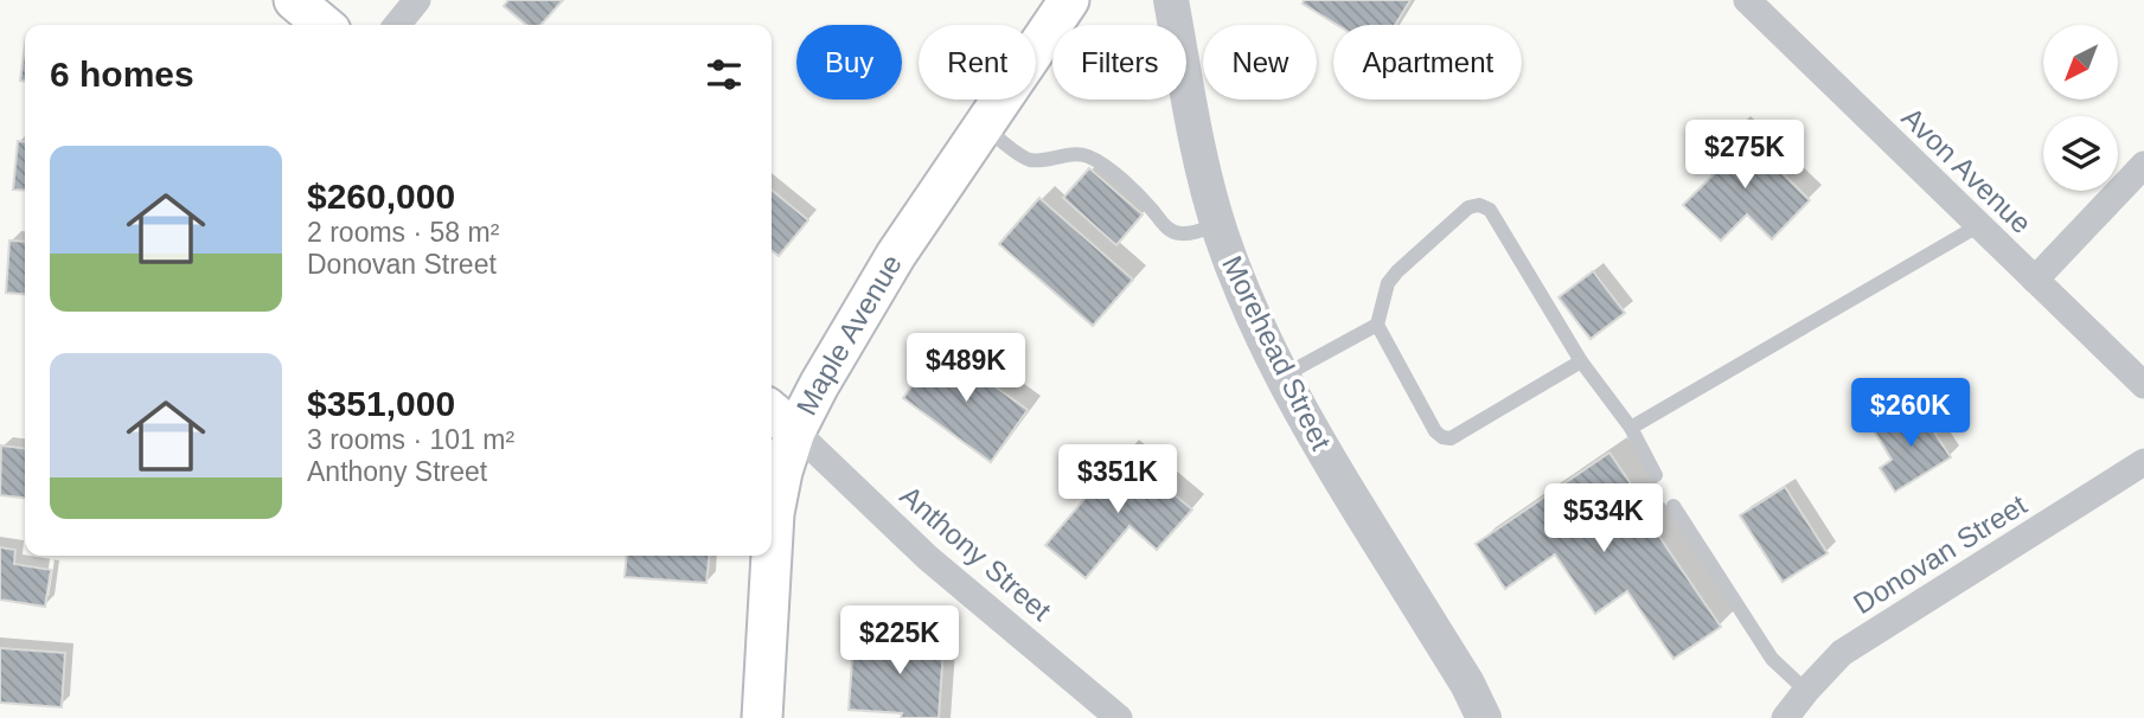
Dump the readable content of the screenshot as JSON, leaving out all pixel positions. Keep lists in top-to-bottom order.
{
  "streets": {
    "main road": ["Maple Avenue"],
    "street": [
      "Avon Avenue",
      "Morehead Street",
      "Anthony Street",
      "Donovan Street"
    ]
  },
  "crossings": [
    ["Maple Avenue", "Anthony Street"]
  ],
  "north": "bottom left",
  "page": {
    "chip": [
      "Buy",
      "Rent",
      "Filters",
      "New",
      "Apartment"
    ],
    "heading": "6 homes",
    "price": [
      "$275K",
      "$489K",
      "$260K",
      "$351K",
      "$534K",
      "$225K"
    ],
    "list": [
      {
        "name": "$260,000",
        "note": "2 rooms · 58 m² · Donovan Street"
      },
      {
        "name": "$351,000",
        "note": "3 rooms · 101 m² · Anthony Street"
      }
    ]
  }
}
